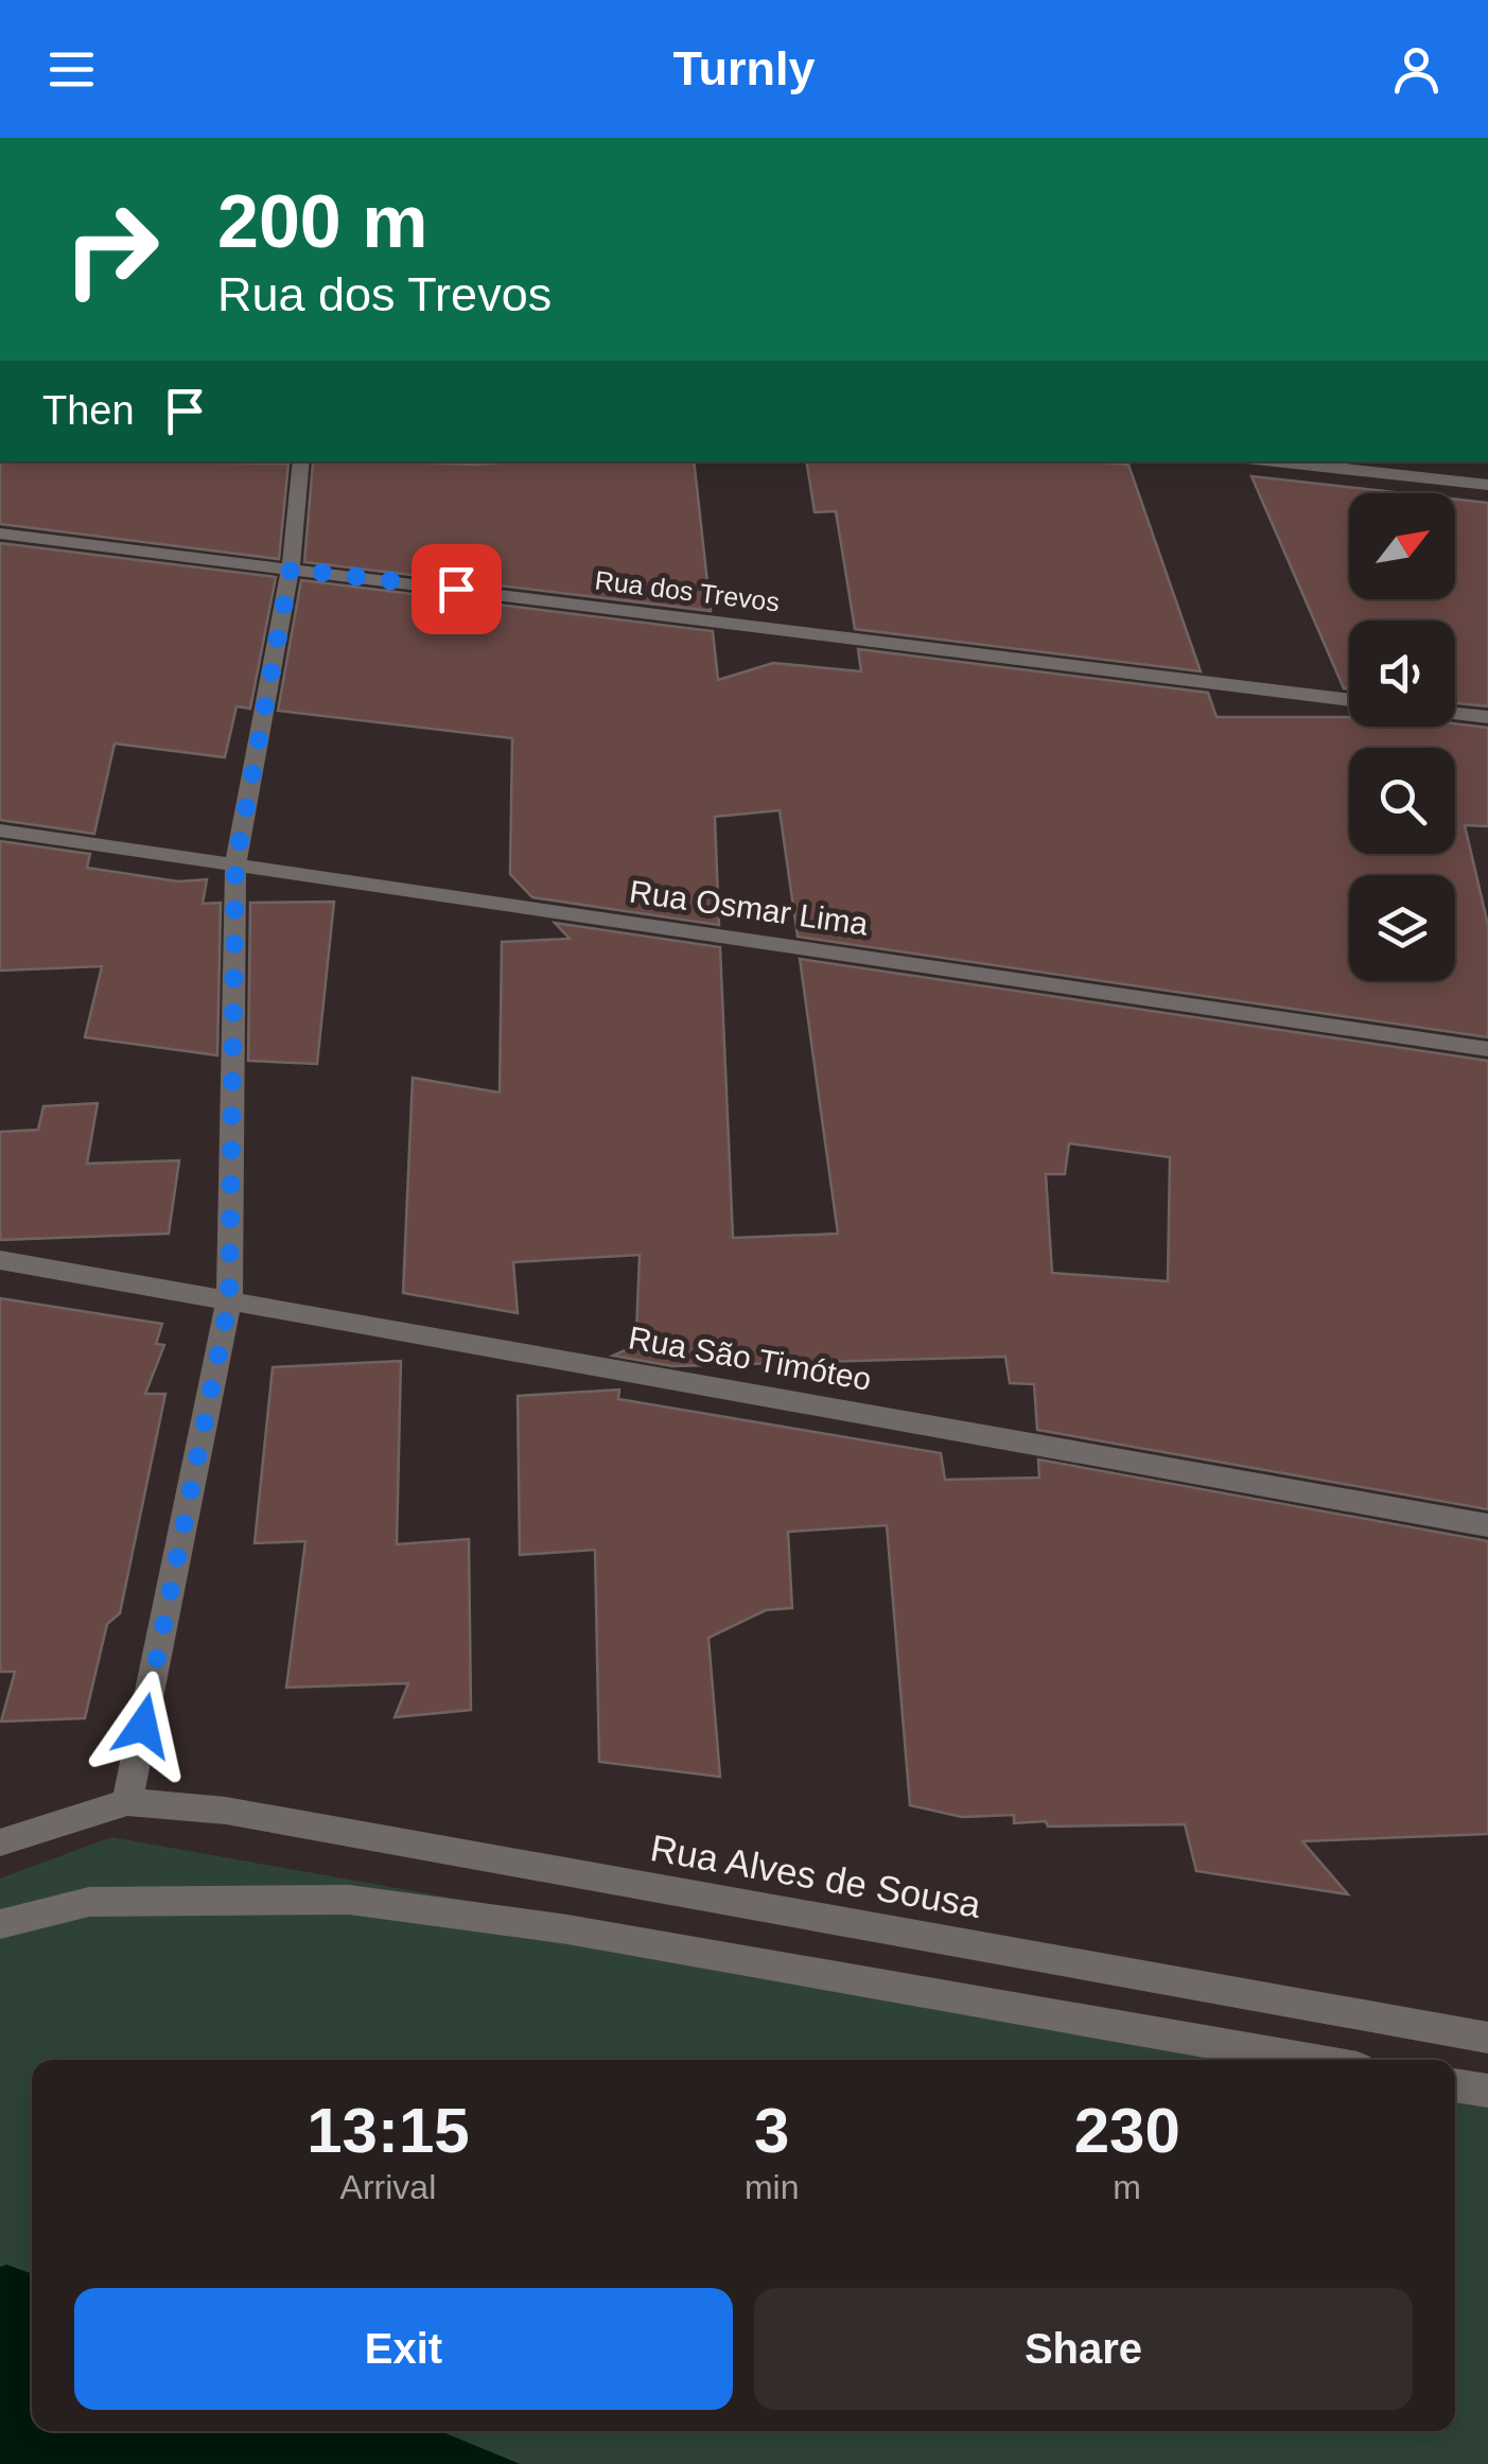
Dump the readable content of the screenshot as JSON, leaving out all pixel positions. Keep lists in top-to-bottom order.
{
  "streets": {
    "street": [
      "Rua dos Trevos",
      "Rua Osmar Lima",
      "Rua São Timóteo",
      "Rua Alves de Sousa"
    ]
  },
  "north": "top right",
  "page": {
    "header": "Turnly",
    "turn": ["200 m", "Rua dos Trevos"],
    "then": "Then",
    "eta": [
      "13:15",
      "Arrival",
      "3",
      "min",
      "230",
      "m"
    ],
    "buttons": ["Exit", "Share"]
  }
}
